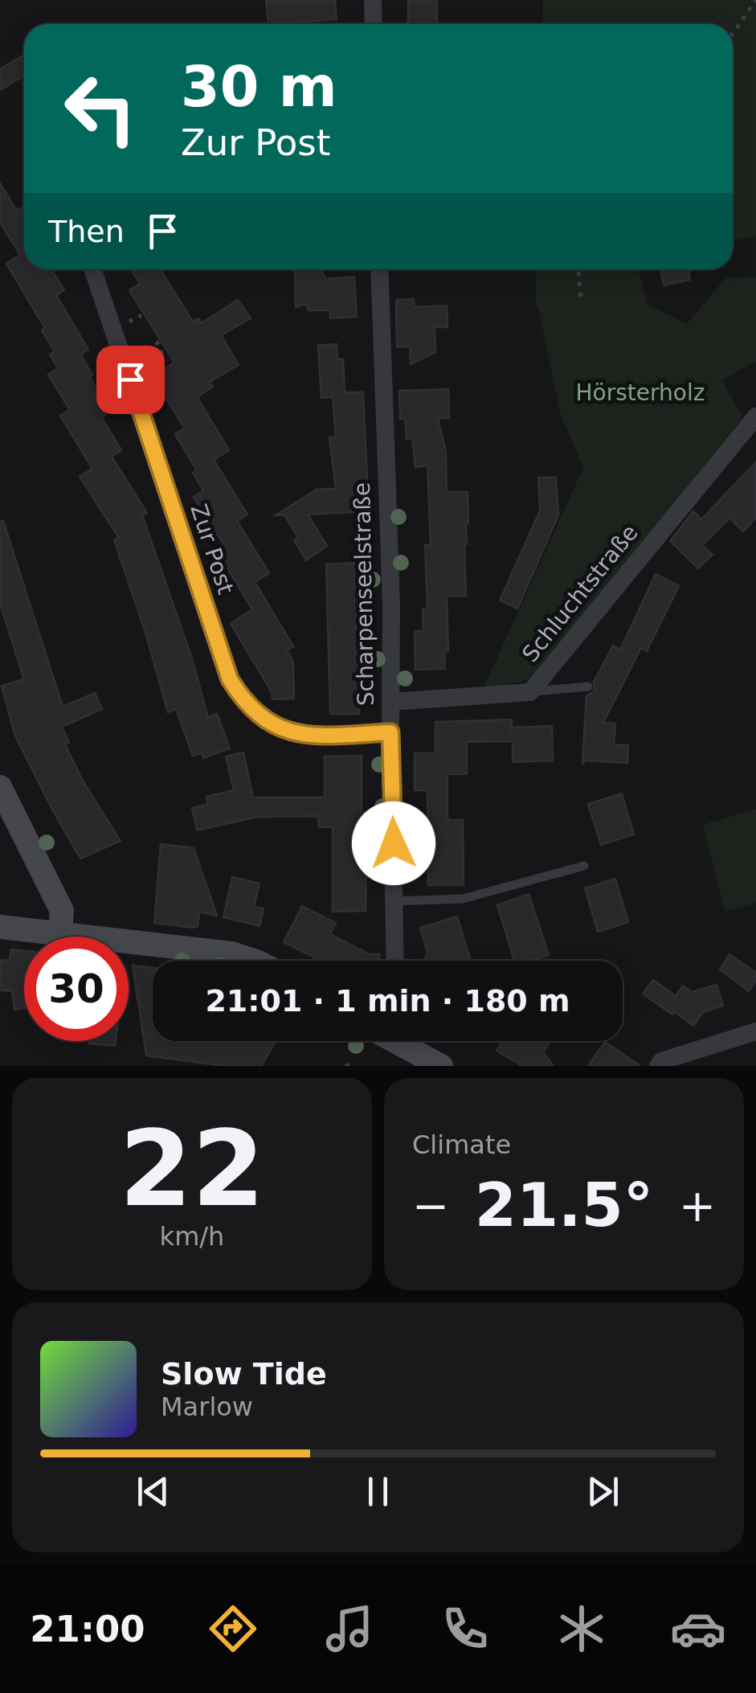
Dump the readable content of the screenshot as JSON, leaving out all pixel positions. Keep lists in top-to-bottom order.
{
  "streets": {
    "street": ["Zur Post", "Schluchtstraße", "Scharpenseelstraße"]
  },
  "crossings": [
    ["Zur Post", "Scharpenseelstraße"],
    ["Schluchtstraße", "Scharpenseelstraße"]
  ],
  "parks": ["Hörsterholz"],
  "page": {
    "turn": ["30 m", "Zur Post"],
    "then": "Then",
    "limit": "30",
    "trip": "21:01 · 1 min · 180 m",
    "tile": [
      ["22", "km/h"],
      "Climate"
    ],
    "heat": ["−", "21.5°", "+"],
    "song": ["Slow Tide", "Marlow"],
    "tabs": "21:00"
  }
}
